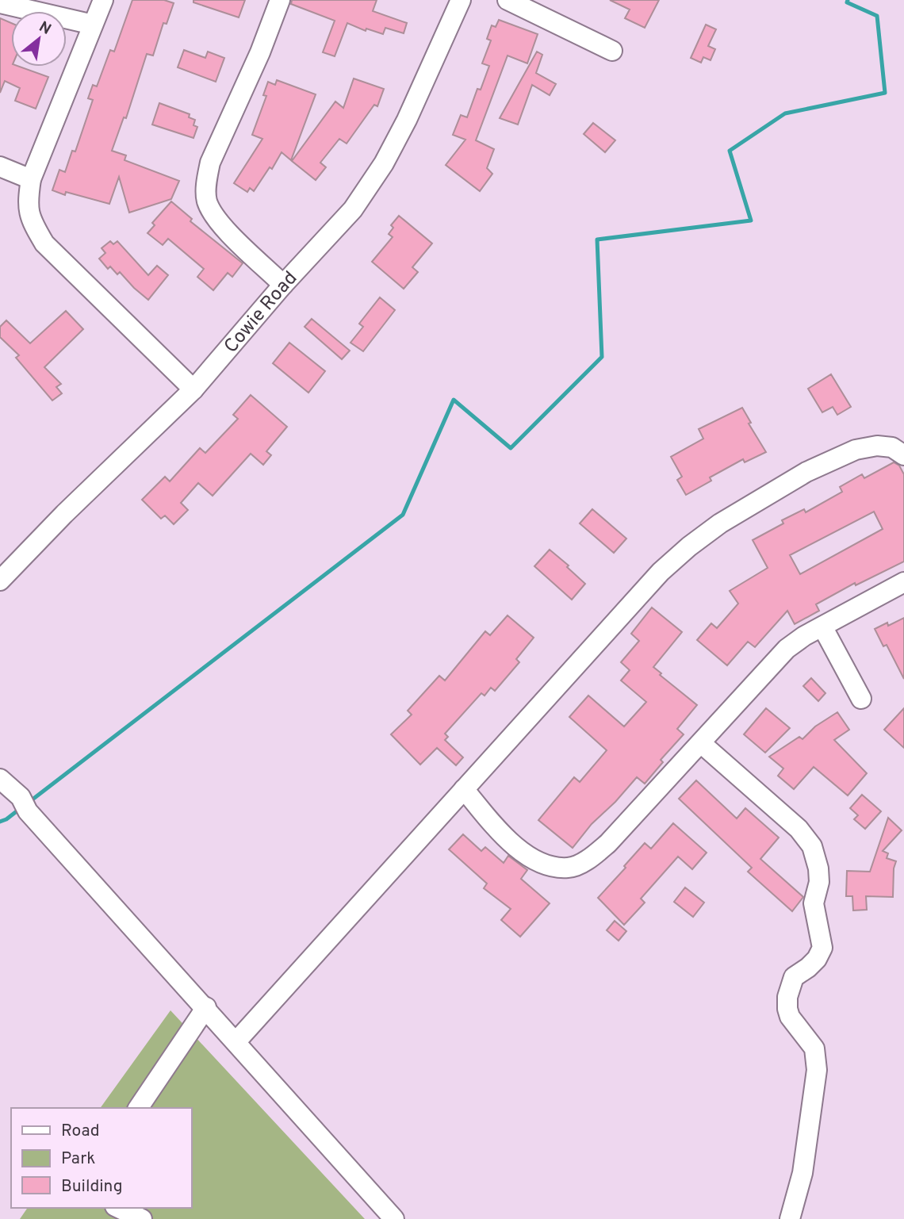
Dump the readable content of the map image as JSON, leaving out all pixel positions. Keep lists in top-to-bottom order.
{
  "streets": {
    "street": ["Cowie Road"]
  },
  "legend": ["Road", "Park", "Building"],
  "north": "top right"
}
